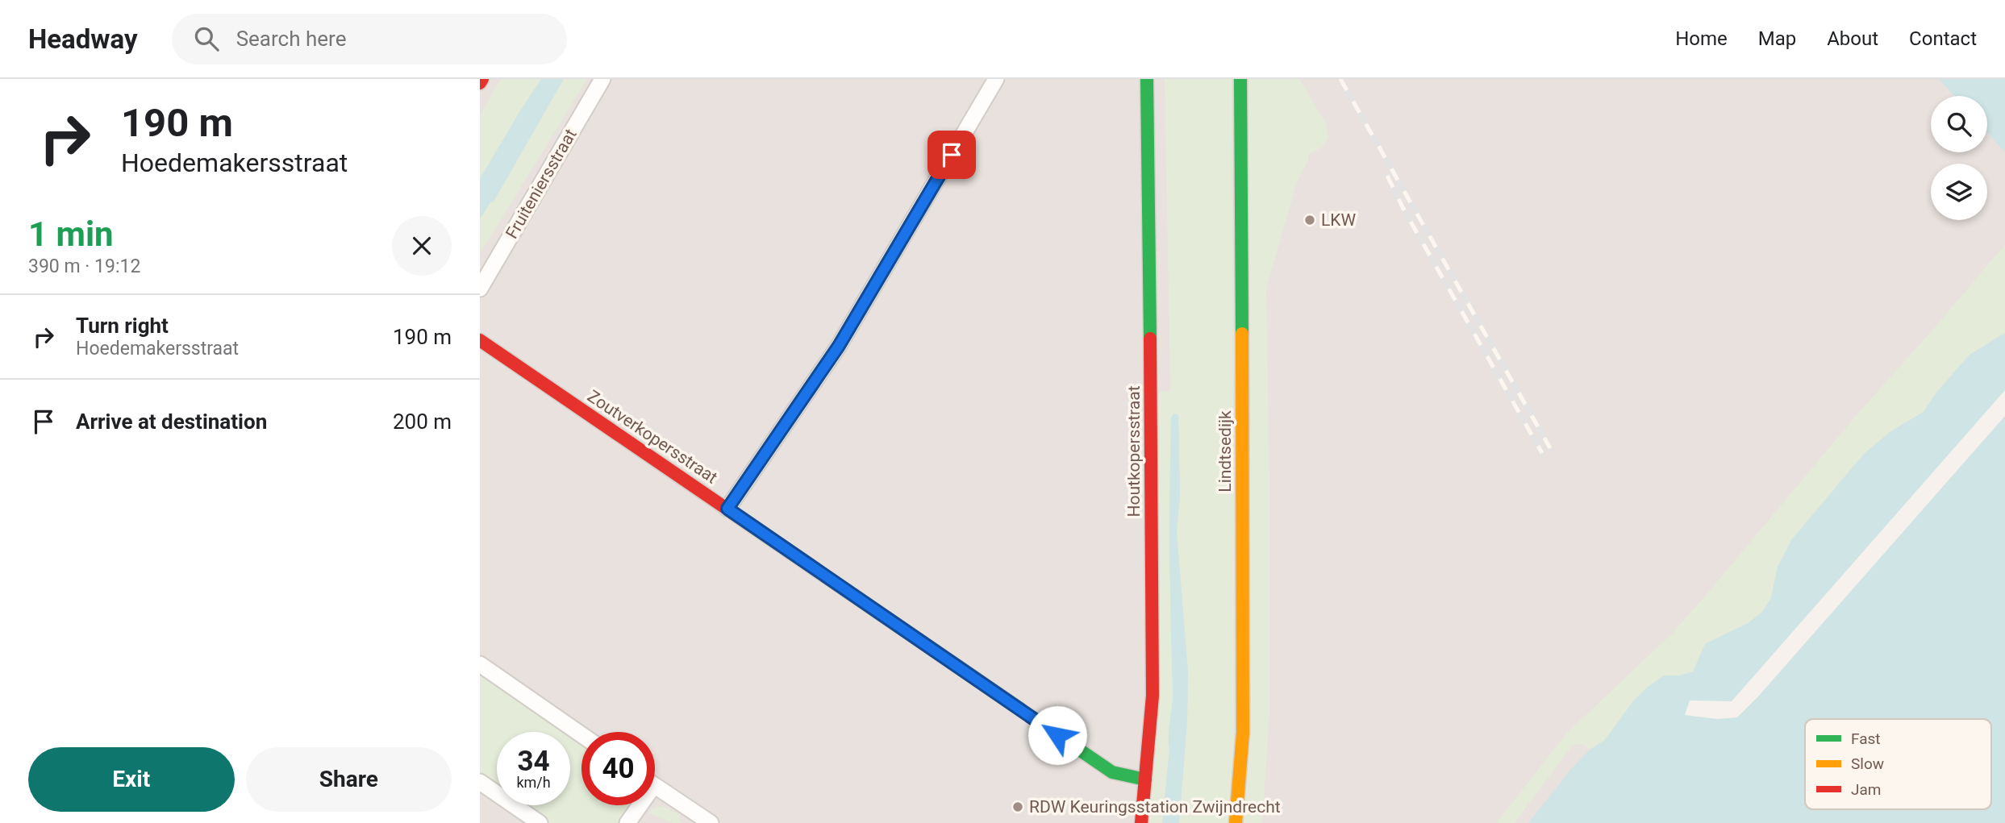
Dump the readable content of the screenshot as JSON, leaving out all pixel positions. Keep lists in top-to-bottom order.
{
  "streets": {
    "street": [
      "Fruiteniersstraat",
      "Zoutverkopersstraat",
      "Houtkopersstraat",
      "Lindtsedijk"
    ]
  },
  "crossings": [
    ["Zoutverkopersstraat", "Houtkopersstraat"]
  ],
  "places": ["LKW", "RDW Keuringsstation Zwijndrecht"],
  "legend": ["Fast", "Slow", "Jam"],
  "page": {
    "header": "Headway",
    "search": "Search here",
    "nav": [
      "Home",
      "Map",
      "About",
      "Contact"
    ],
    "turn": ["190 m", "Hoedemakersstraat"],
    "heading": ["1 min", "390 m · 19:12"],
    "list": [
      {
        "name": "Turn right",
        "note": "Hoedemakersstraat",
        "value": "190 m"
      },
      {
        "name": "Arrive at destination",
        "value": "200 m"
      }
    ],
    "speed": "34 km/h",
    "limit": "40",
    "buttons": ["Exit", "Share"]
  }
}
